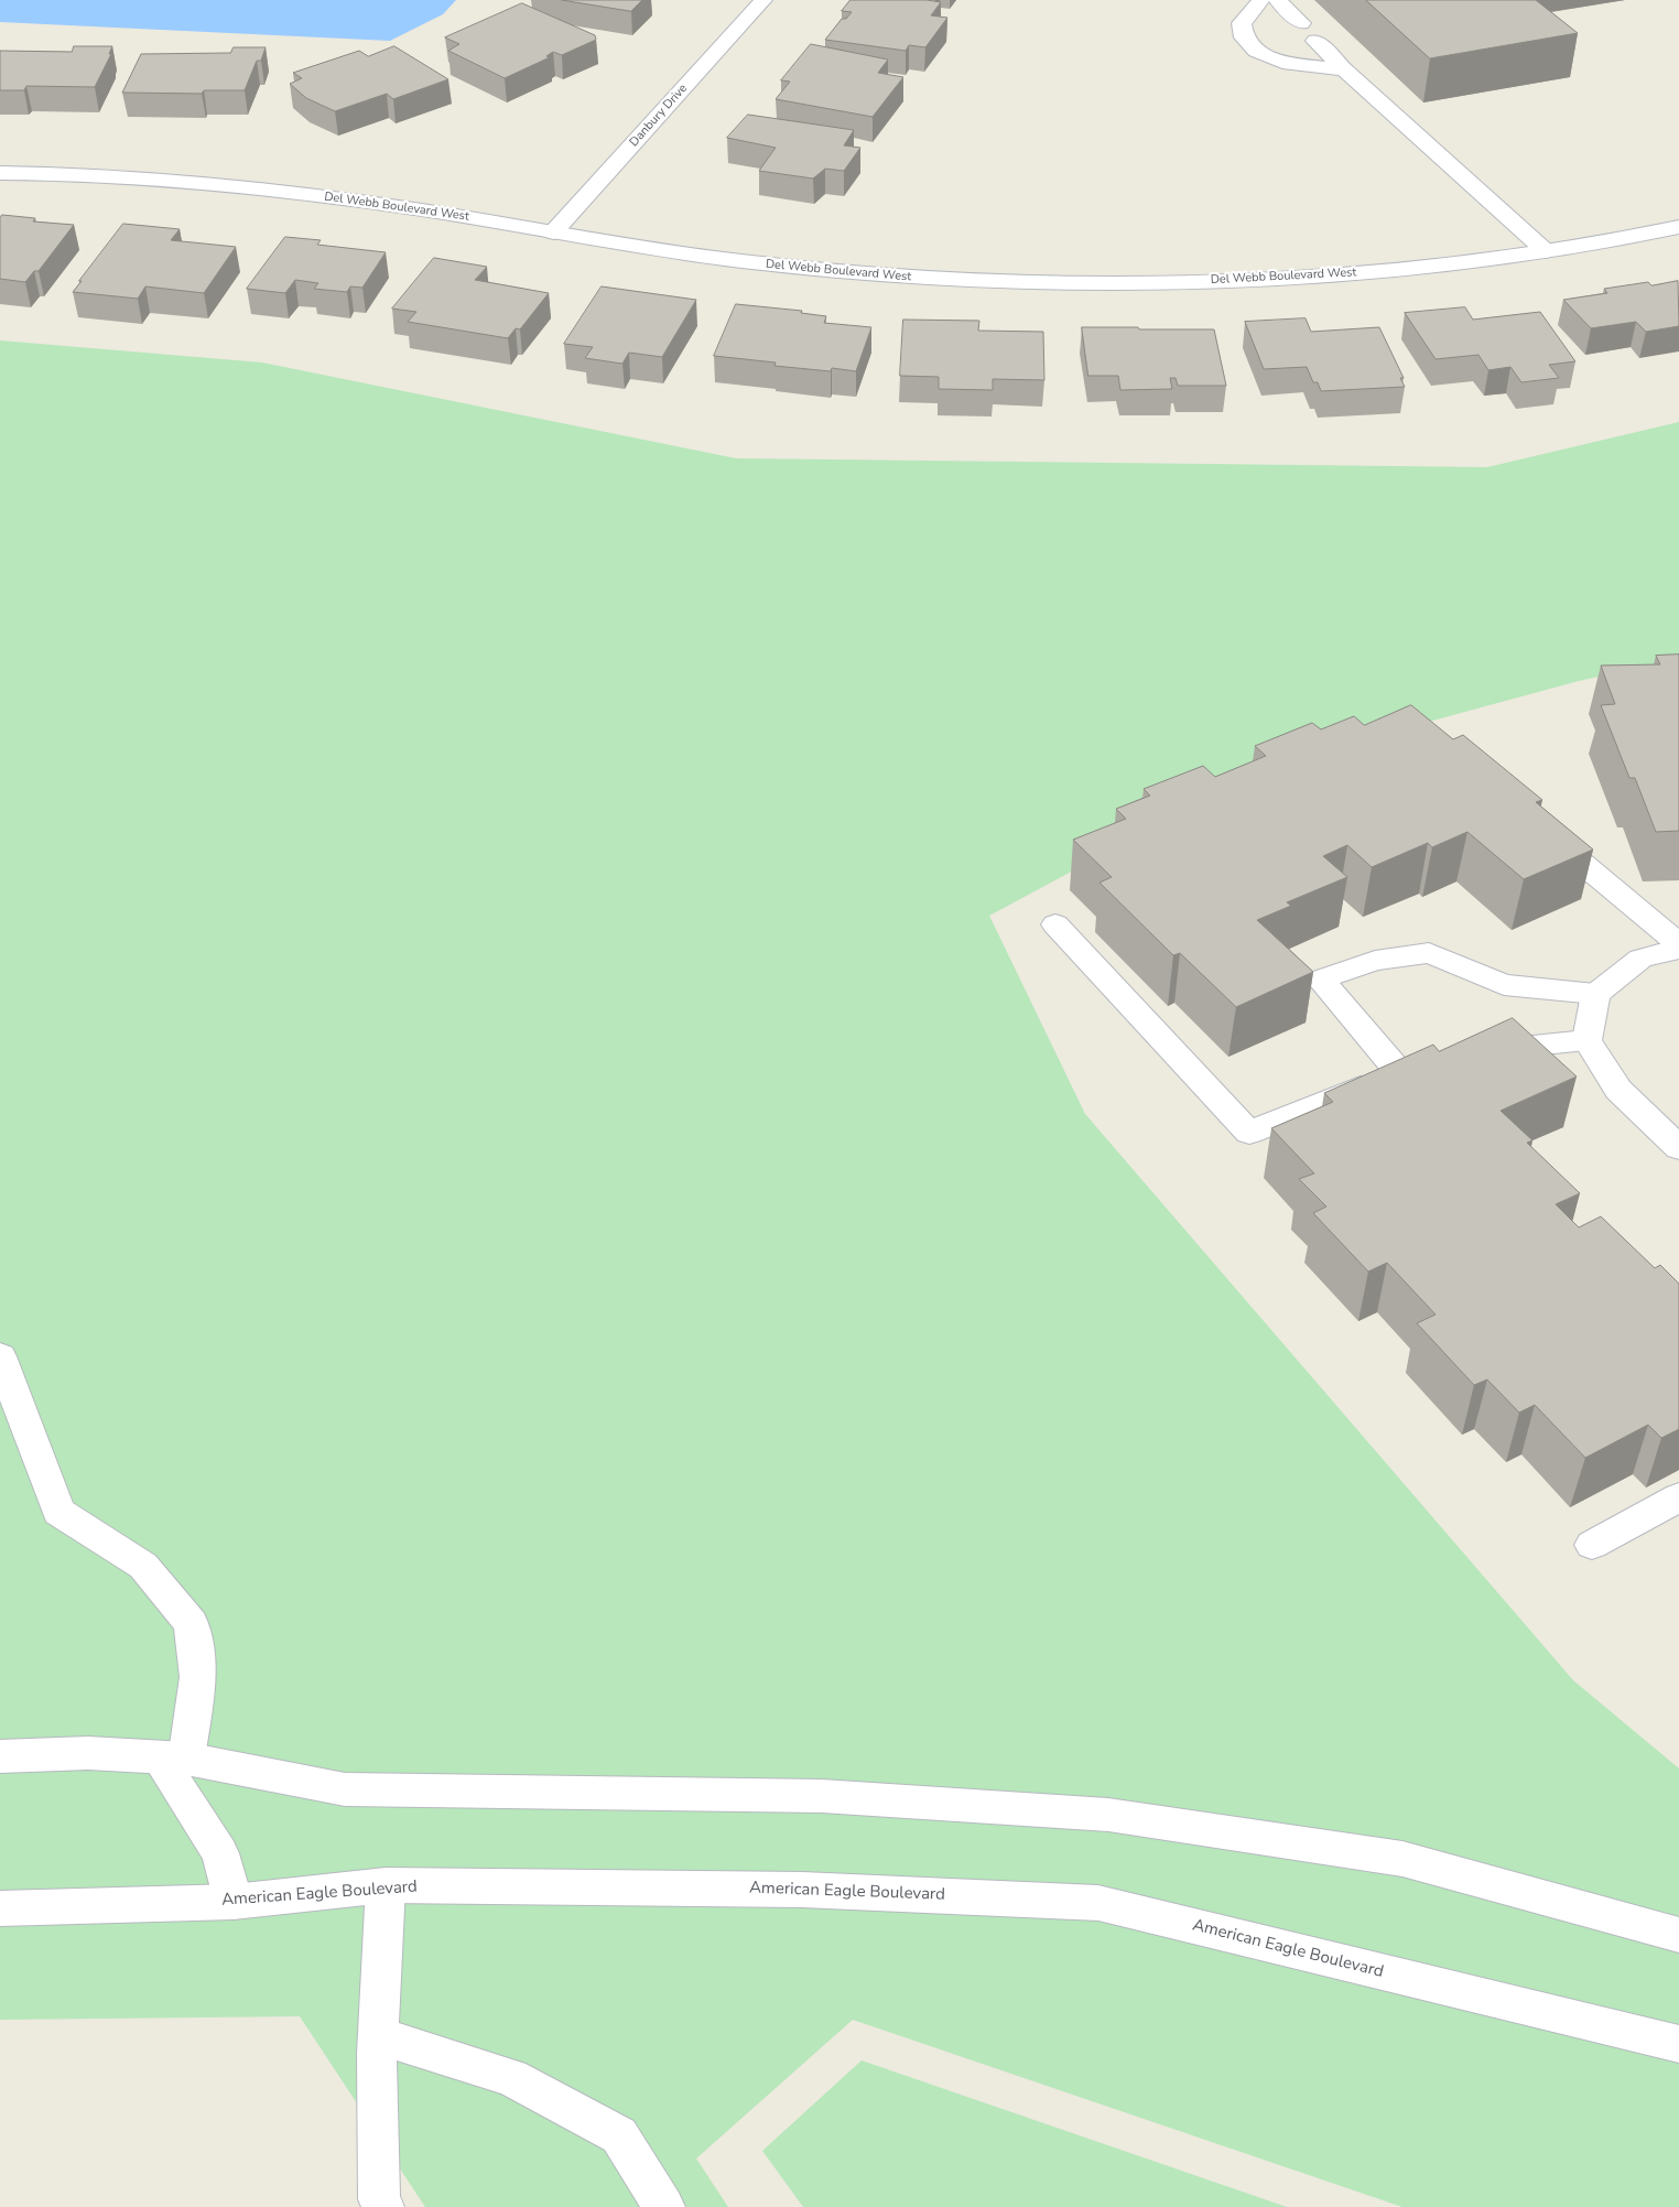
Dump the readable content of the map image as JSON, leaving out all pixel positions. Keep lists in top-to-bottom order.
{
  "streets": {
    "street": ["Danbury Drive", "Del Webb Boulevard West", "American Eagle Boulevard"]
  },
  "crossings": [
    ["Danbury Drive", "Del Webb Boulevard West"]
  ]
}
